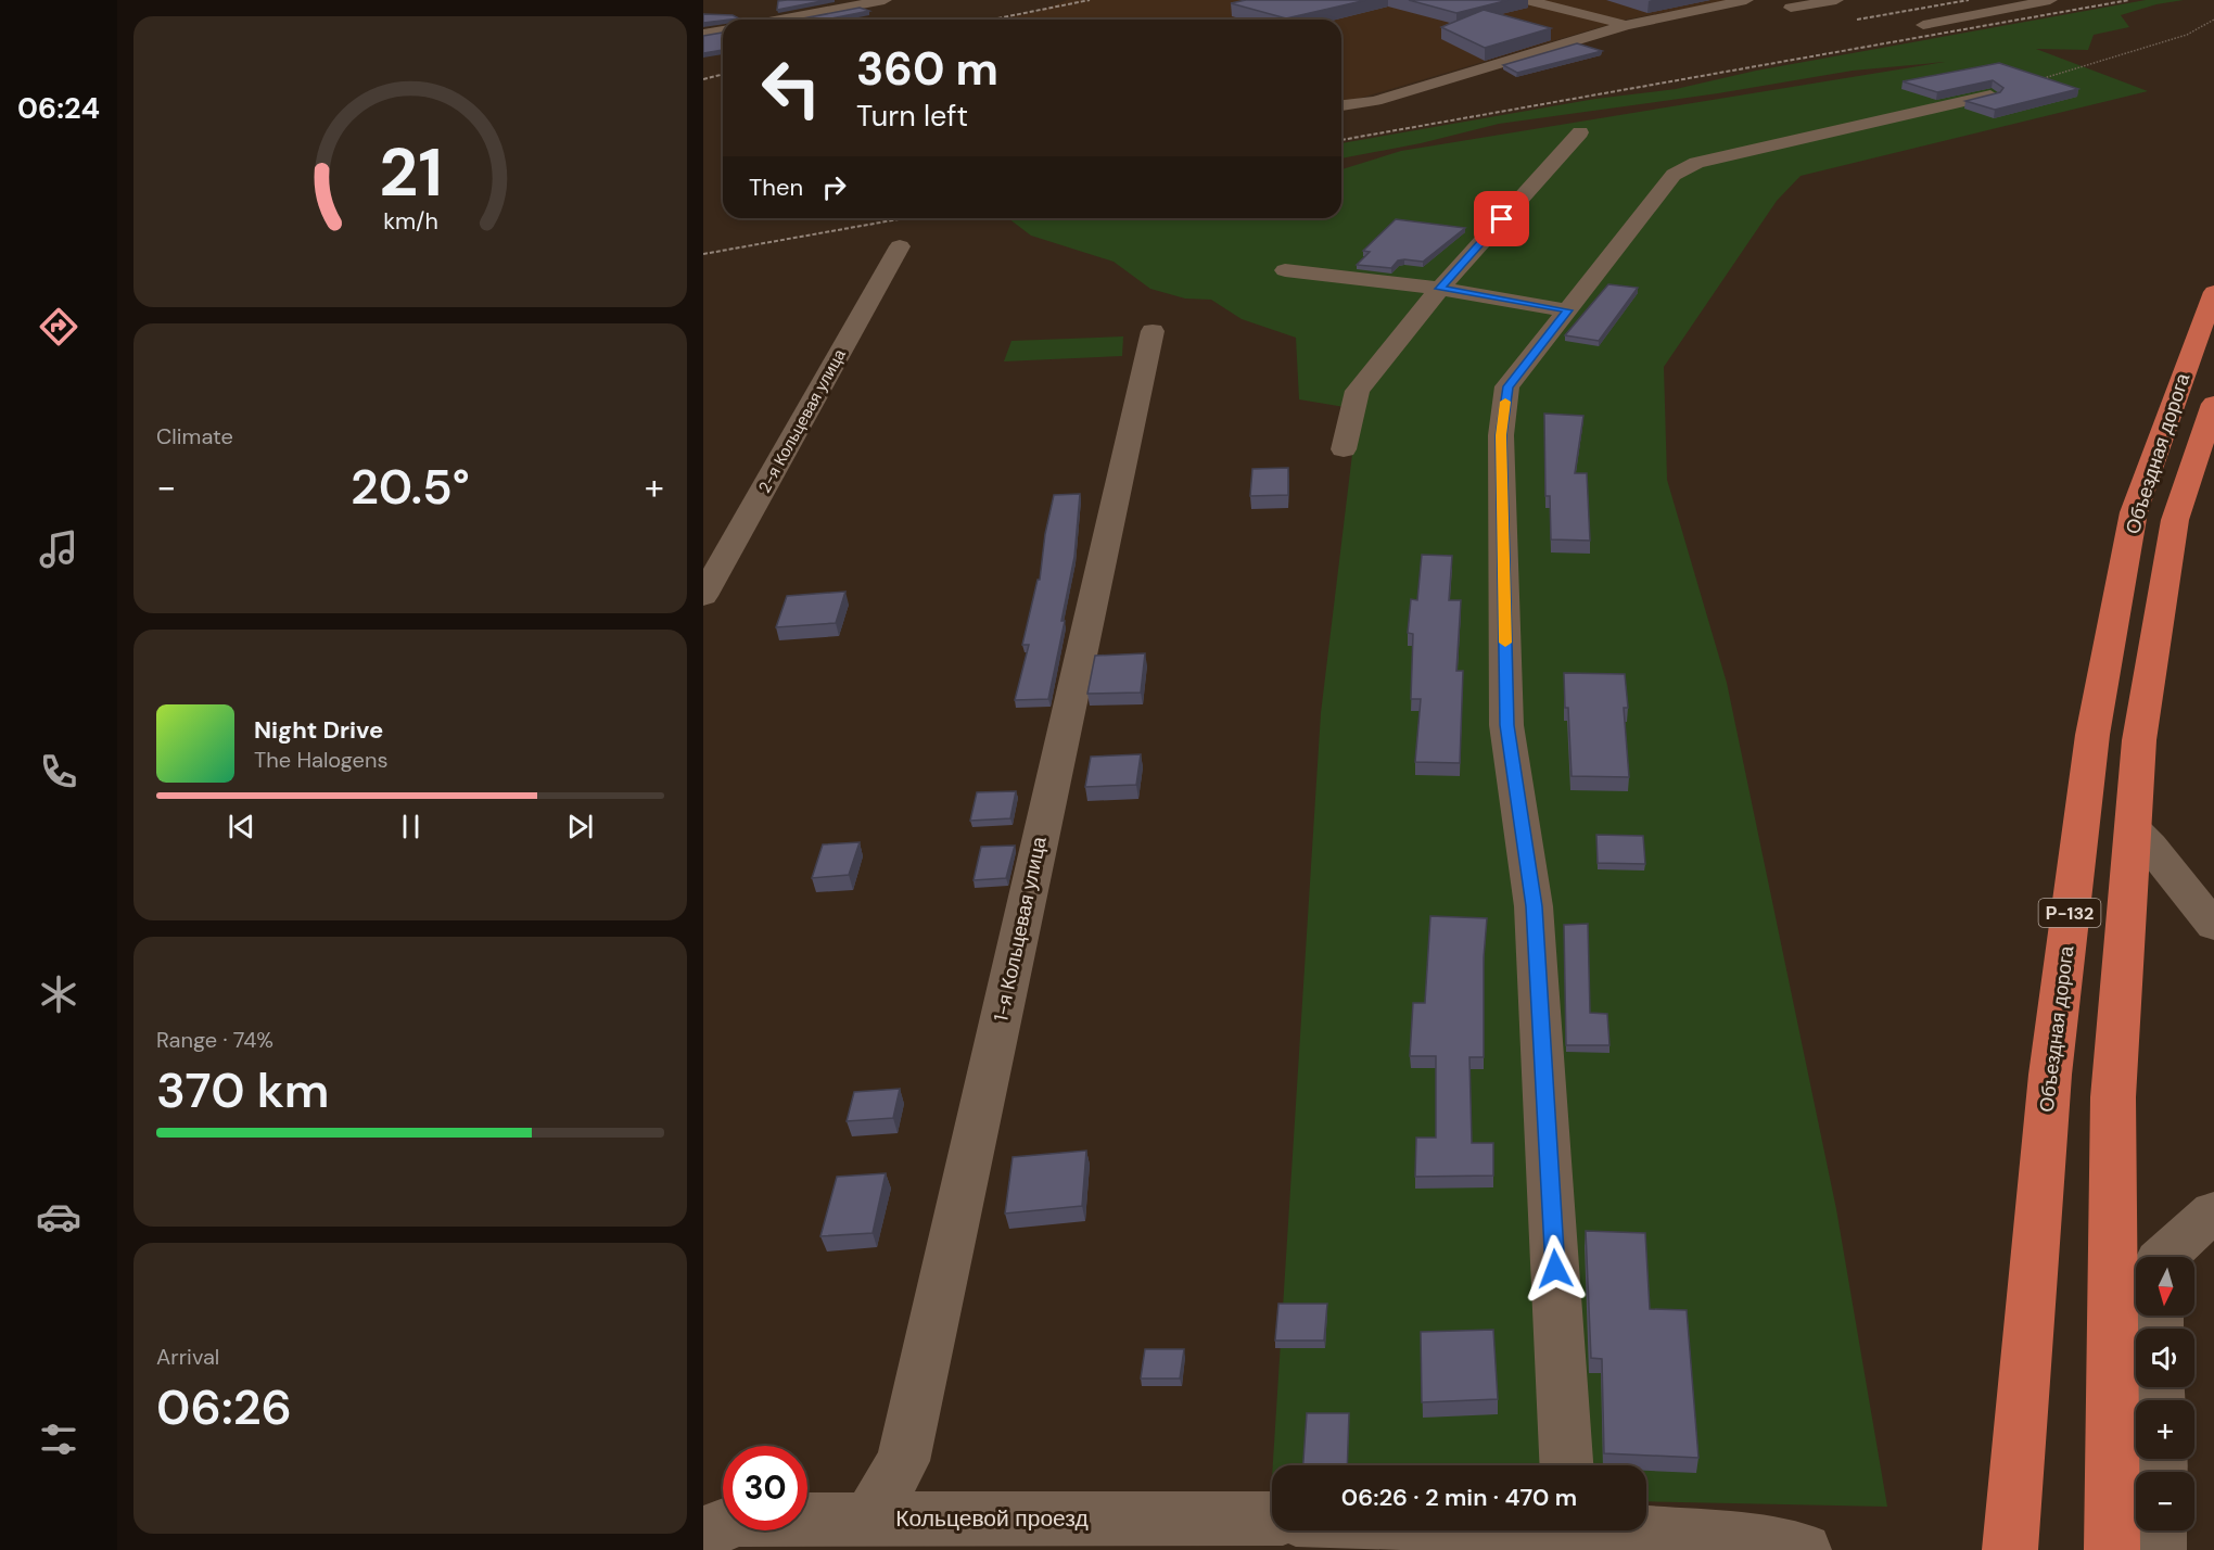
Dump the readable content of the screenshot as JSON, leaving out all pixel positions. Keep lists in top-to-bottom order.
{
  "streets": {
    "highway": ["Объездная дорога", "Р-132"],
    "street": ["2-я Кольцевая улица", "1-я Кольцевая улица", "Кольцевой проезд"]
  },
  "crossings": [
    ["1-я Кольцевая улица", "Кольцевой проезд"]
  ],
  "north": "bottom",
  "page": {
    "tabs": "06:24",
    "turn": ["360 m", "Turn left"],
    "then": "Then",
    "tile": [
      "Climate",
      ["Range · 74%", "370 km"],
      ["Arrival", "06:26"]
    ],
    "heat": ["−", "20.5°", "+"],
    "song": ["Night Drive", "The Halogens"],
    "map_buttons": ["+", "−"],
    "limit": "30",
    "trip": "06:26 · 2 min · 470 m",
    "gauge": ["21", "km/h"]
  }
}
